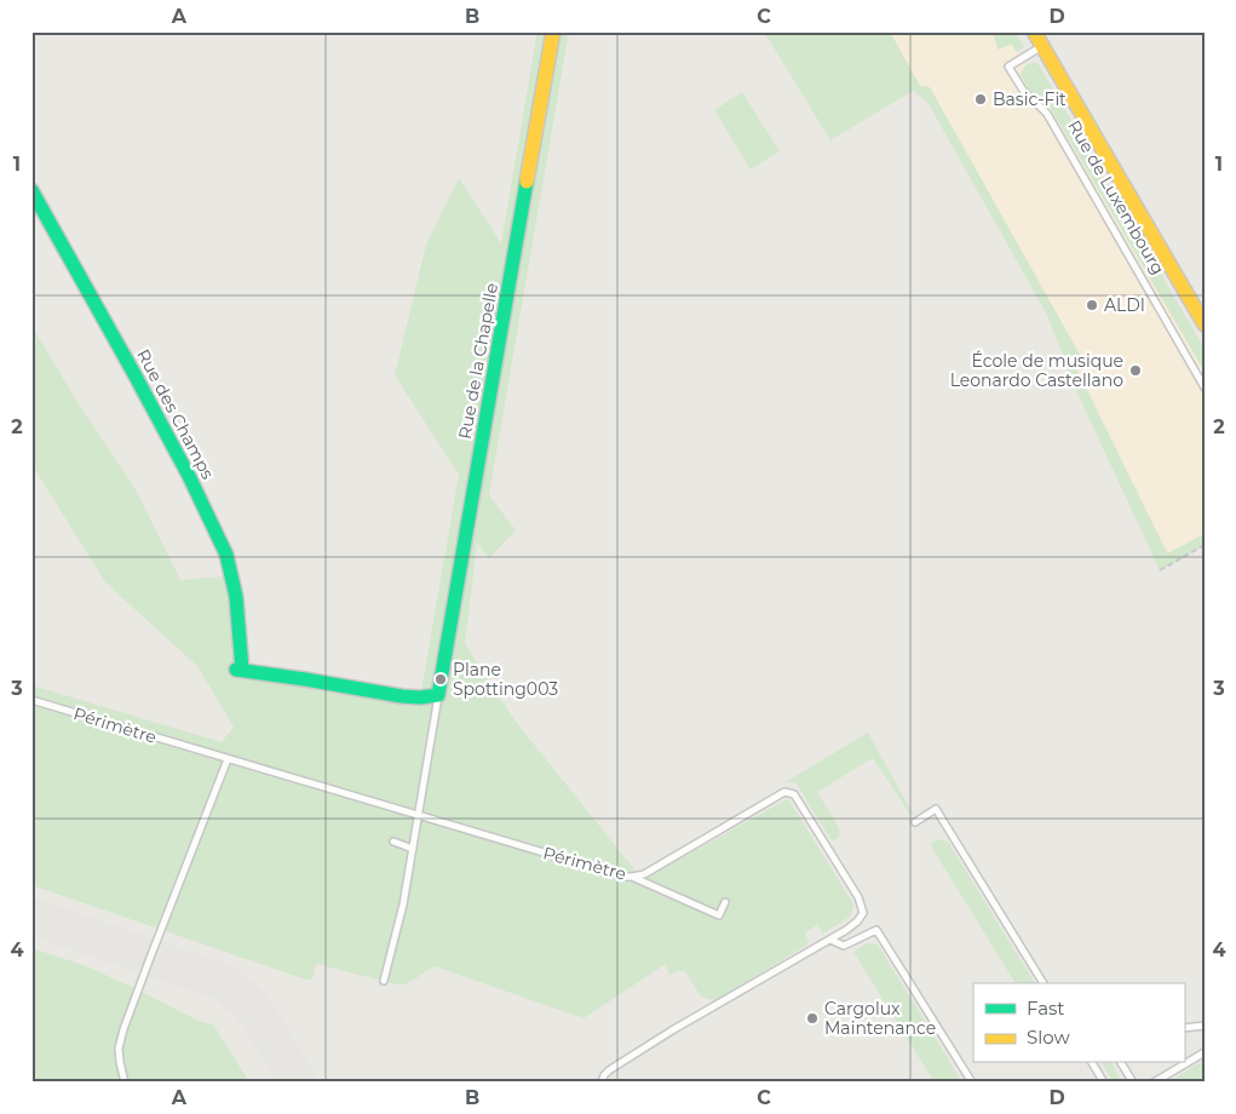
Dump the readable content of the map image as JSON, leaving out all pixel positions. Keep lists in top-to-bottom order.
{
  "streets": {
    "street": ["Rue de Luxembourg", "Rue de la Chapelle", "Rue des Champs"],
    "lane": ["Périmètre"]
  },
  "crossings": [
    ["Rue de la Chapelle", "Rue des Champs"]
  ],
  "places": [
    "Basic-Fit",
    "ALDI",
    "École de musique Leonardo Castellano",
    "Plane Spotting003",
    "Cargolux Maintenance"
  ],
  "legend": ["Fast", "Slow"],
  "grid": {
    "columns": [
      "A",
      "B",
      "C",
      "D"
    ],
    "rows": [
      "1",
      "2",
      "3",
      "4"
    ]
  }
}
